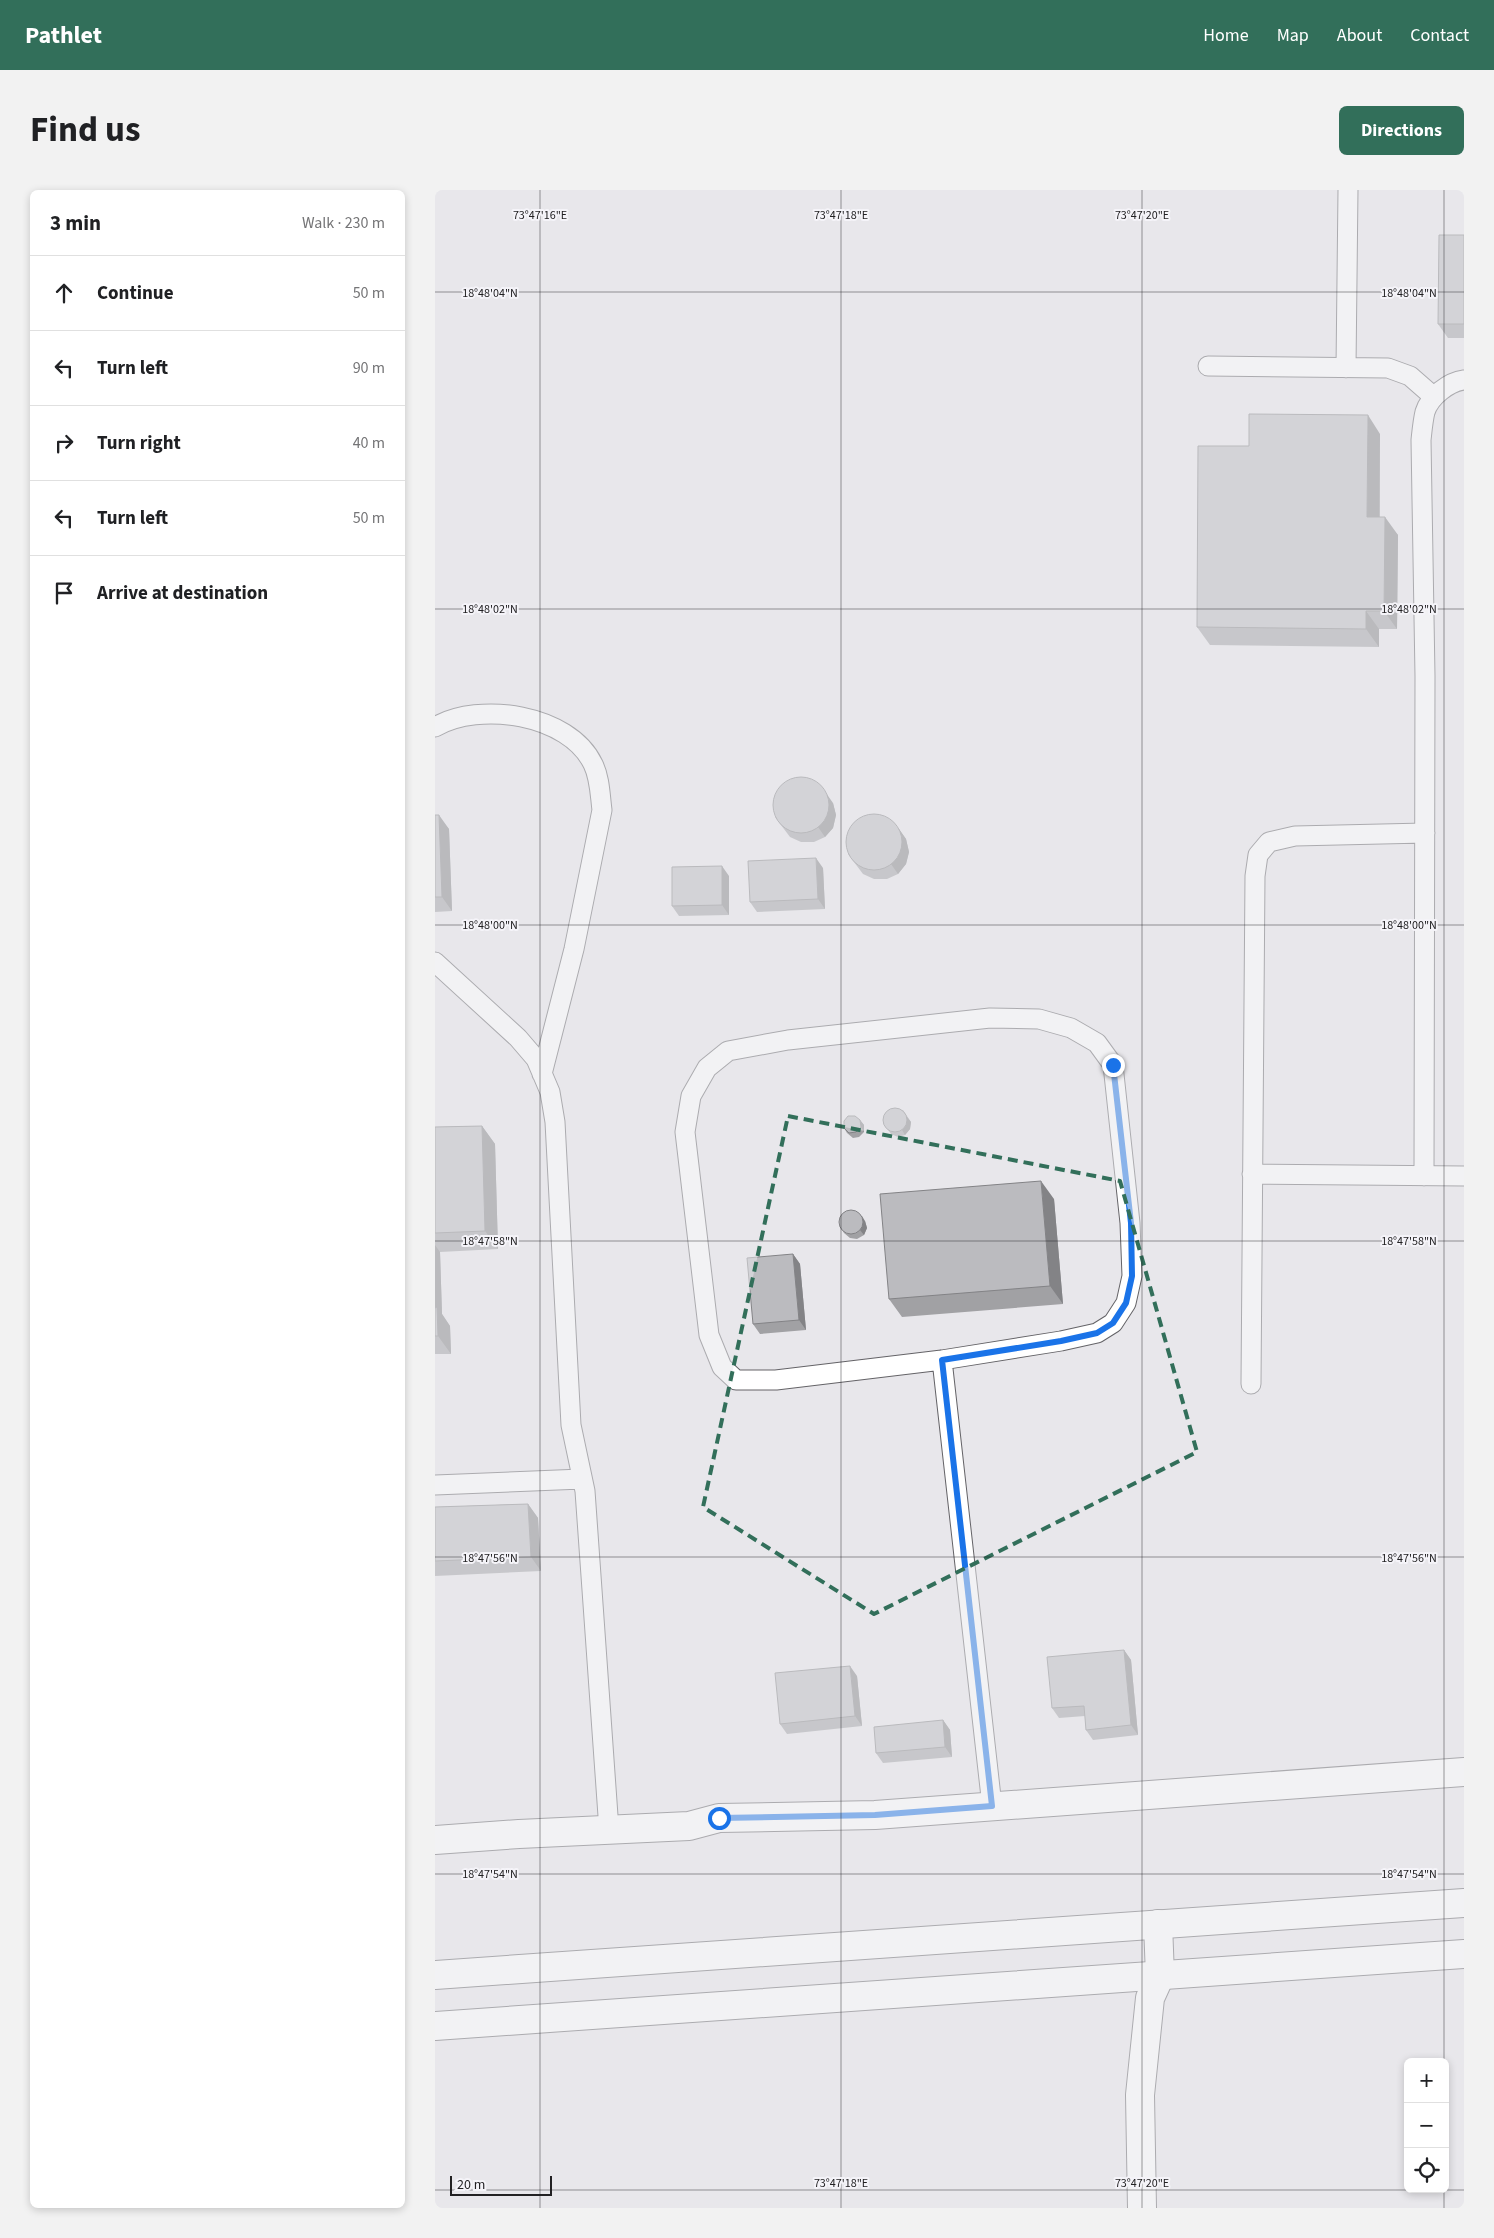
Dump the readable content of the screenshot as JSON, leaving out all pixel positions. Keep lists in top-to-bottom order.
{
  "scale_bar": "20 m",
  "page": {
    "header": "Pathlet",
    "nav": [
      "Home",
      "Map",
      "About",
      "Contact"
    ],
    "title": "Find us",
    "buttons": "Directions",
    "heading": ["3 min", "Walk · 230 m"],
    "list": [
      ["Continue", "50 m"],
      ["Turn left", "90 m"],
      ["Turn right", "40 m"],
      ["Turn left", "50 m"],
      "Arrive at destination"
    ],
    "map_buttons": ["+", "−"],
    "scale": "20 m"
  },
  "coordinates": [
    "73°47'16\"E",
    "73°47'18\"E",
    "73°47'20\"E",
    "18°48'04\"N",
    "18°48'02\"N",
    "18°48'00\"N",
    "18°47'58\"N",
    "18°47'56\"N",
    "18°47'54\"N"
  ]
}
